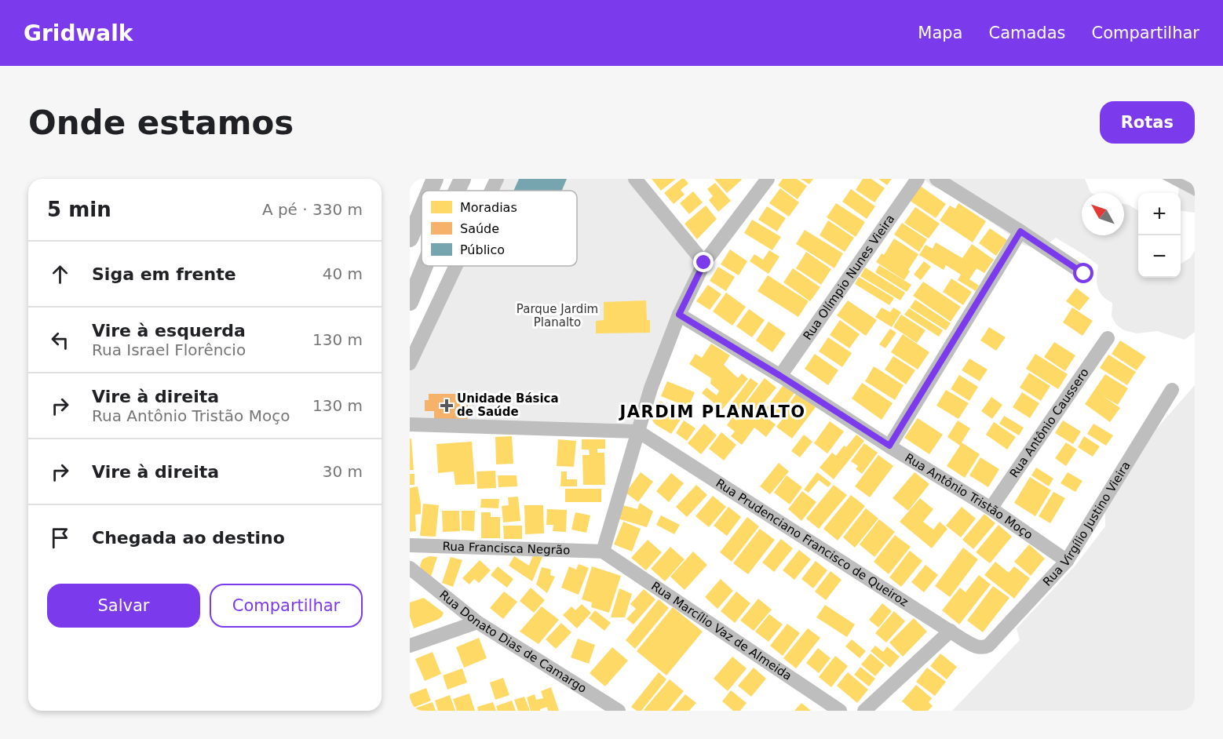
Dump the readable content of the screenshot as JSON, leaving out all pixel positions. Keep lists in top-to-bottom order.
{
  "streets": {
    "street": [
      "Rua Olímpio Nunes Vieira",
      "Rua Antônio Caussero",
      "Rua Antônio Tristão Moço",
      "Rua Virgílio Justino Vieira",
      "Rua Prudenciano Francisco de Queiroz",
      "Rua Francisca Negrão",
      "Rua Marcílio Vaz de Almeida",
      "Rua Donato Dias de Camargo"
    ]
  },
  "crossings": [
    ["Rua Olímpio Nunes Vieira", "Rua Antônio Tristão Moço"],
    ["Rua Antônio Caussero", "Rua Antônio Tristão Moço"],
    ["Rua Antônio Tristão Moço", "Rua Virgílio Justino Vieira"],
    ["Rua Virgílio Justino Vieira", "Rua Prudenciano Francisco de Queiroz"],
    ["Rua Francisca Negrão", "Rua Marcílio Vaz de Almeida"]
  ],
  "districts": ["JARDIM PLANALTO"],
  "parks": ["Parque Jardim Planalto"],
  "places": {
    "health": ["Unidade Básica de Saúde"]
  },
  "legend": ["Moradias", "Saúde", "Público"],
  "north": "top left",
  "page": {
    "header": "Gridwalk",
    "nav": ["Mapa", "Camadas", "Compartilhar"],
    "buttons": [
      "Rotas",
      ["Salvar", "Compartilhar"]
    ],
    "title": "Onde estamos",
    "heading": ["5 min", "A pé · 330 m"],
    "map_buttons": ["+", "−"],
    "list": [
      ["Siga em frente", "40 m"],
      ["Vire à esquerda", "Rua Israel Florêncio", "130 m"],
      ["Vire à direita", "Rua Antônio Tristão Moço", "130 m"],
      ["Vire à direita", "30 m"],
      "Chegada ao destino"
    ]
  }
}
